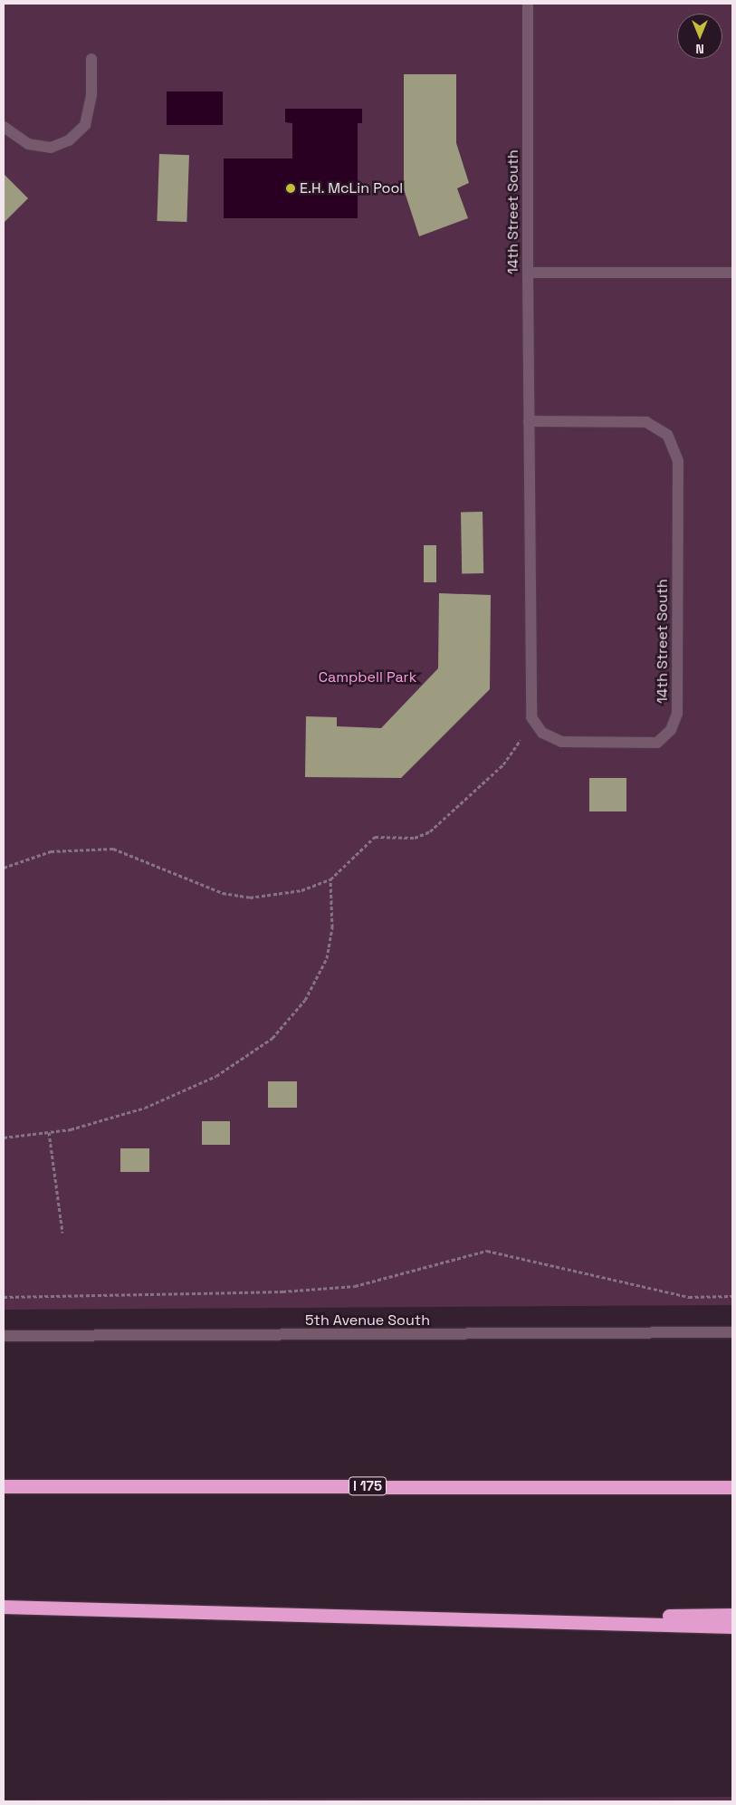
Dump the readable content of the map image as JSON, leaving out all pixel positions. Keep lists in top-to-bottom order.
{
  "streets": {
    "highway": ["I 175"],
    "street": ["14th Street South", "5th Avenue South"]
  },
  "parks": ["Campbell Park"],
  "places": ["E.H. McLin Pool"],
  "north": "bottom"
}
